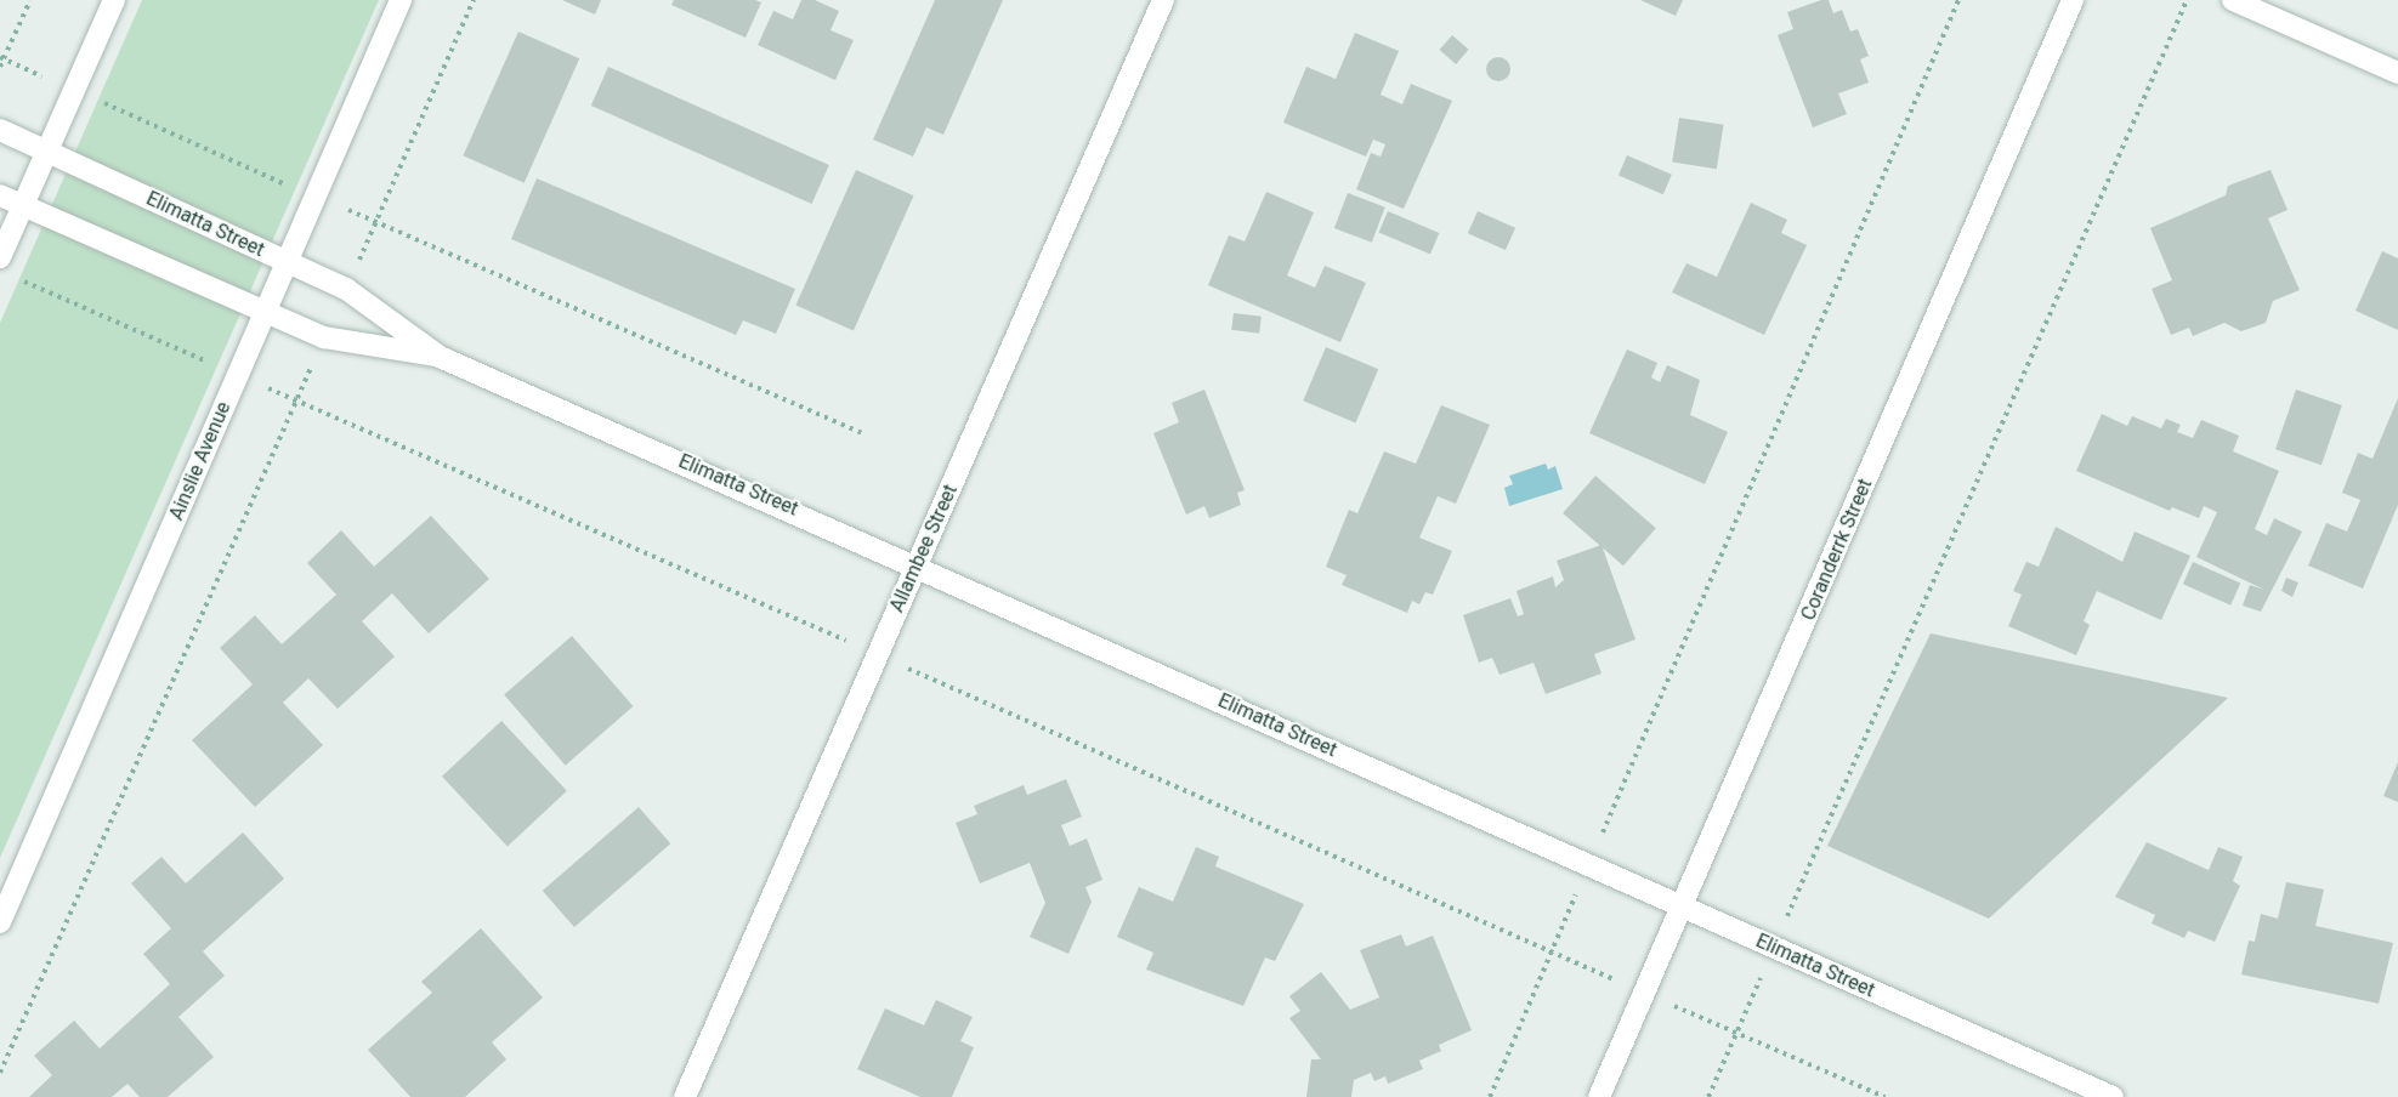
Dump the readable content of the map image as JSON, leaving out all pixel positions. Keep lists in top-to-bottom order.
{
  "streets": {
    "street": [
      "Elimatta Street",
      "Ainslie Avenue",
      "Allambee Street",
      "Coranderrk Street"
    ]
  },
  "crossings": [
    ["Elimatta Street", "Ainslie Avenue"],
    ["Elimatta Street", "Allambee Street"],
    ["Elimatta Street", "Coranderrk Street"]
  ]
}
